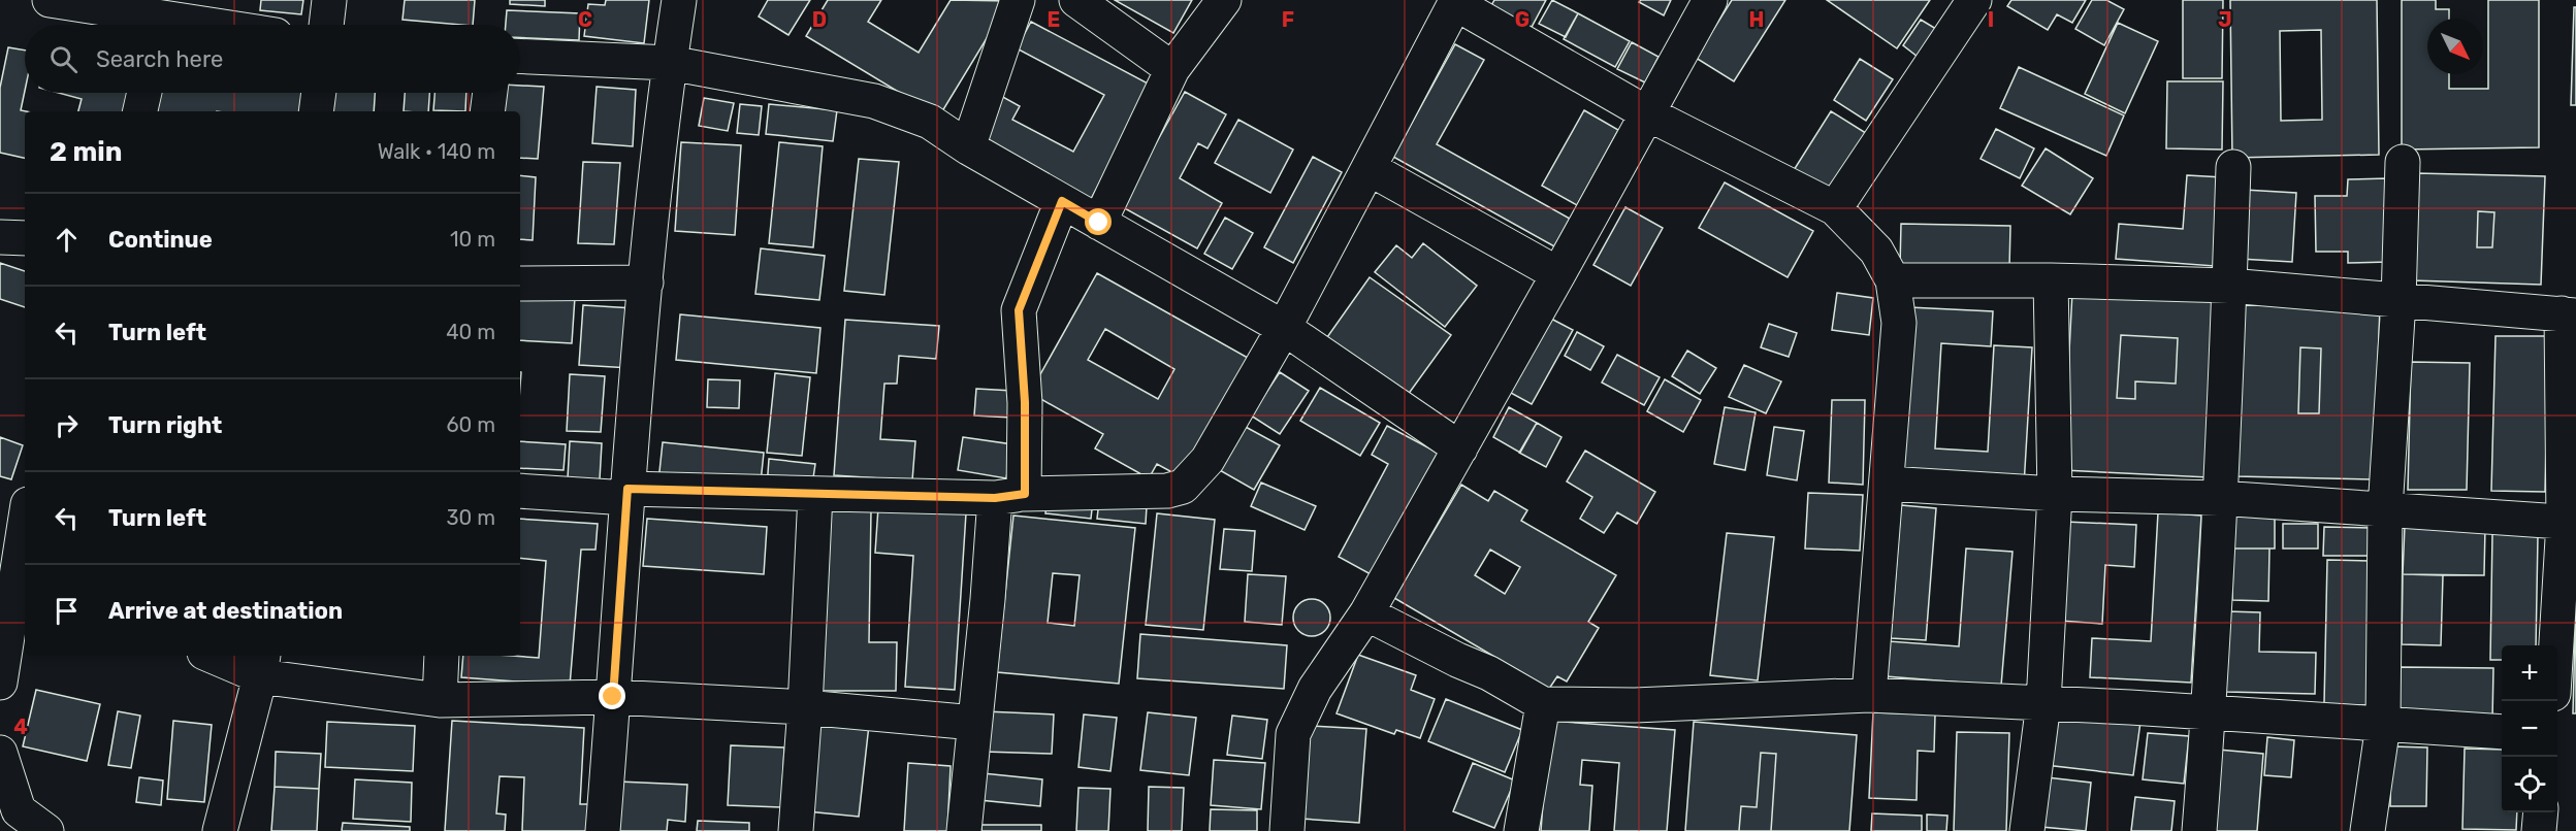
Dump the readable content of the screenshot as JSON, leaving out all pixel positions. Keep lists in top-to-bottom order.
{
  "north": "bottom right",
  "page": {
    "search": "Search here",
    "heading": ["2 min", "Walk · 140 m"],
    "list": [
      ["Continue", "10 m"],
      ["Turn left", "40 m"],
      ["Turn right", "60 m"],
      ["Turn left", "30 m"],
      "Arrive at destination"
    ],
    "map_buttons": ["+", "−"]
  },
  "grid": {
    "columns": [
      "C",
      "D",
      "E",
      "F",
      "G",
      "H",
      "I",
      "J"
    ],
    "rows": ["4"]
  }
}
